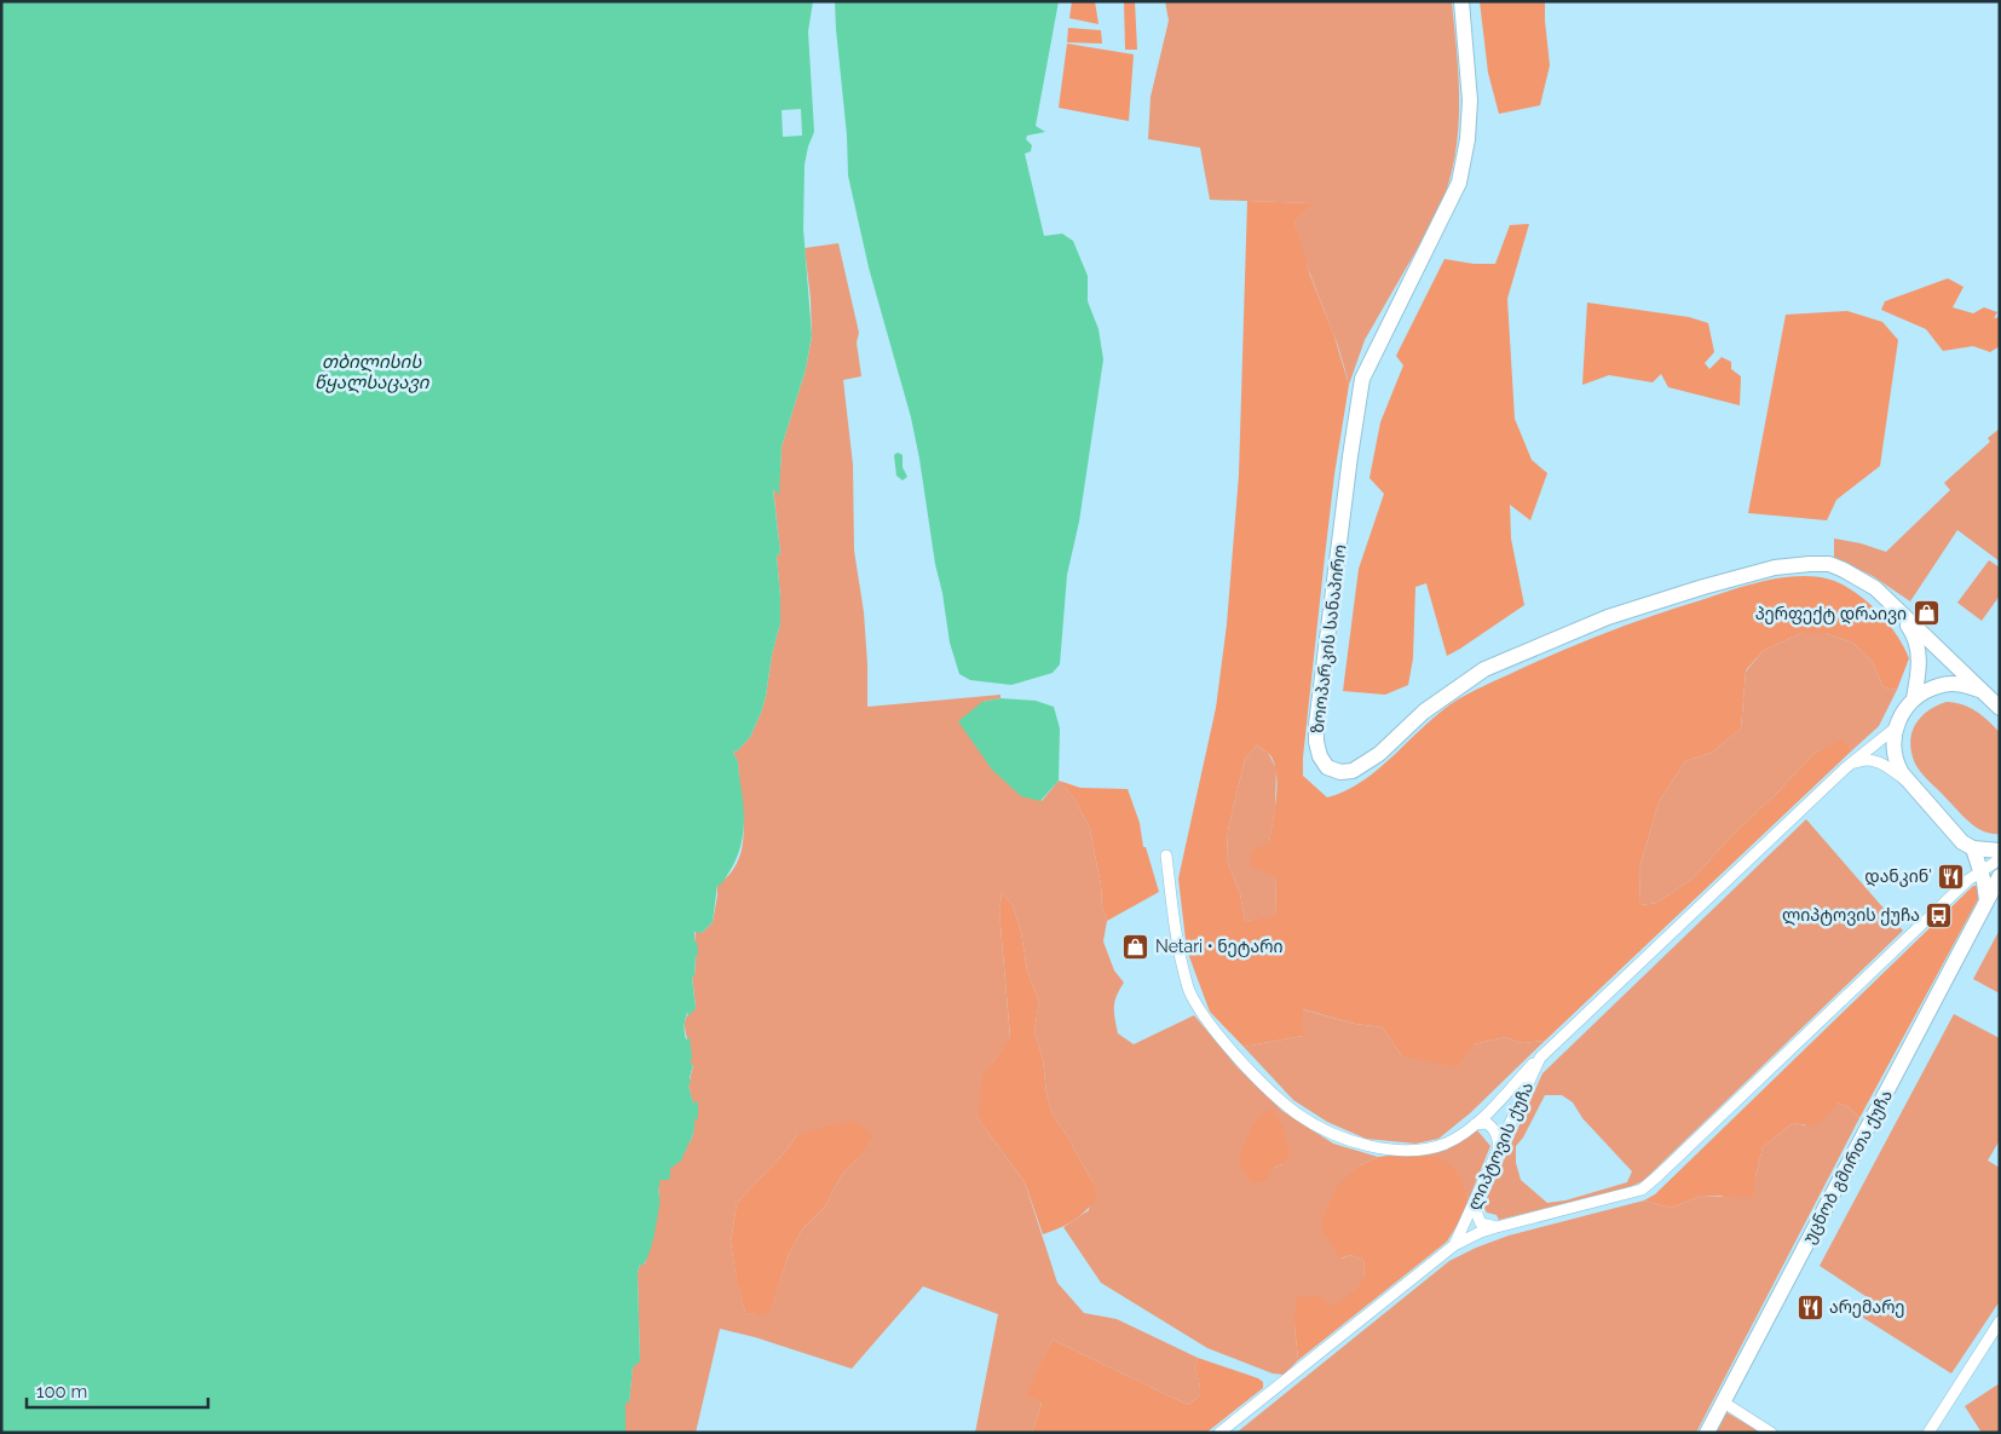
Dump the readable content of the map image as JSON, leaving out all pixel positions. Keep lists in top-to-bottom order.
{
  "streets": {
    "main road": ["ზოოპარკის სანაპირო", "უცნობ გმირთა ქუჩა"],
    "street": ["ლიპტოვის ქუჩა"]
  },
  "water": ["თბილისის წყალსაცავი"],
  "places": {
    "shop": ["პერფექტ დრაივი", "Netari • ნეტარი"],
    "restaurant": ["დანკინ'", "არემარე"],
    "bus stop": ["ლიპტოვის ქუჩა"]
  },
  "scale_bar": "100 m"
}
